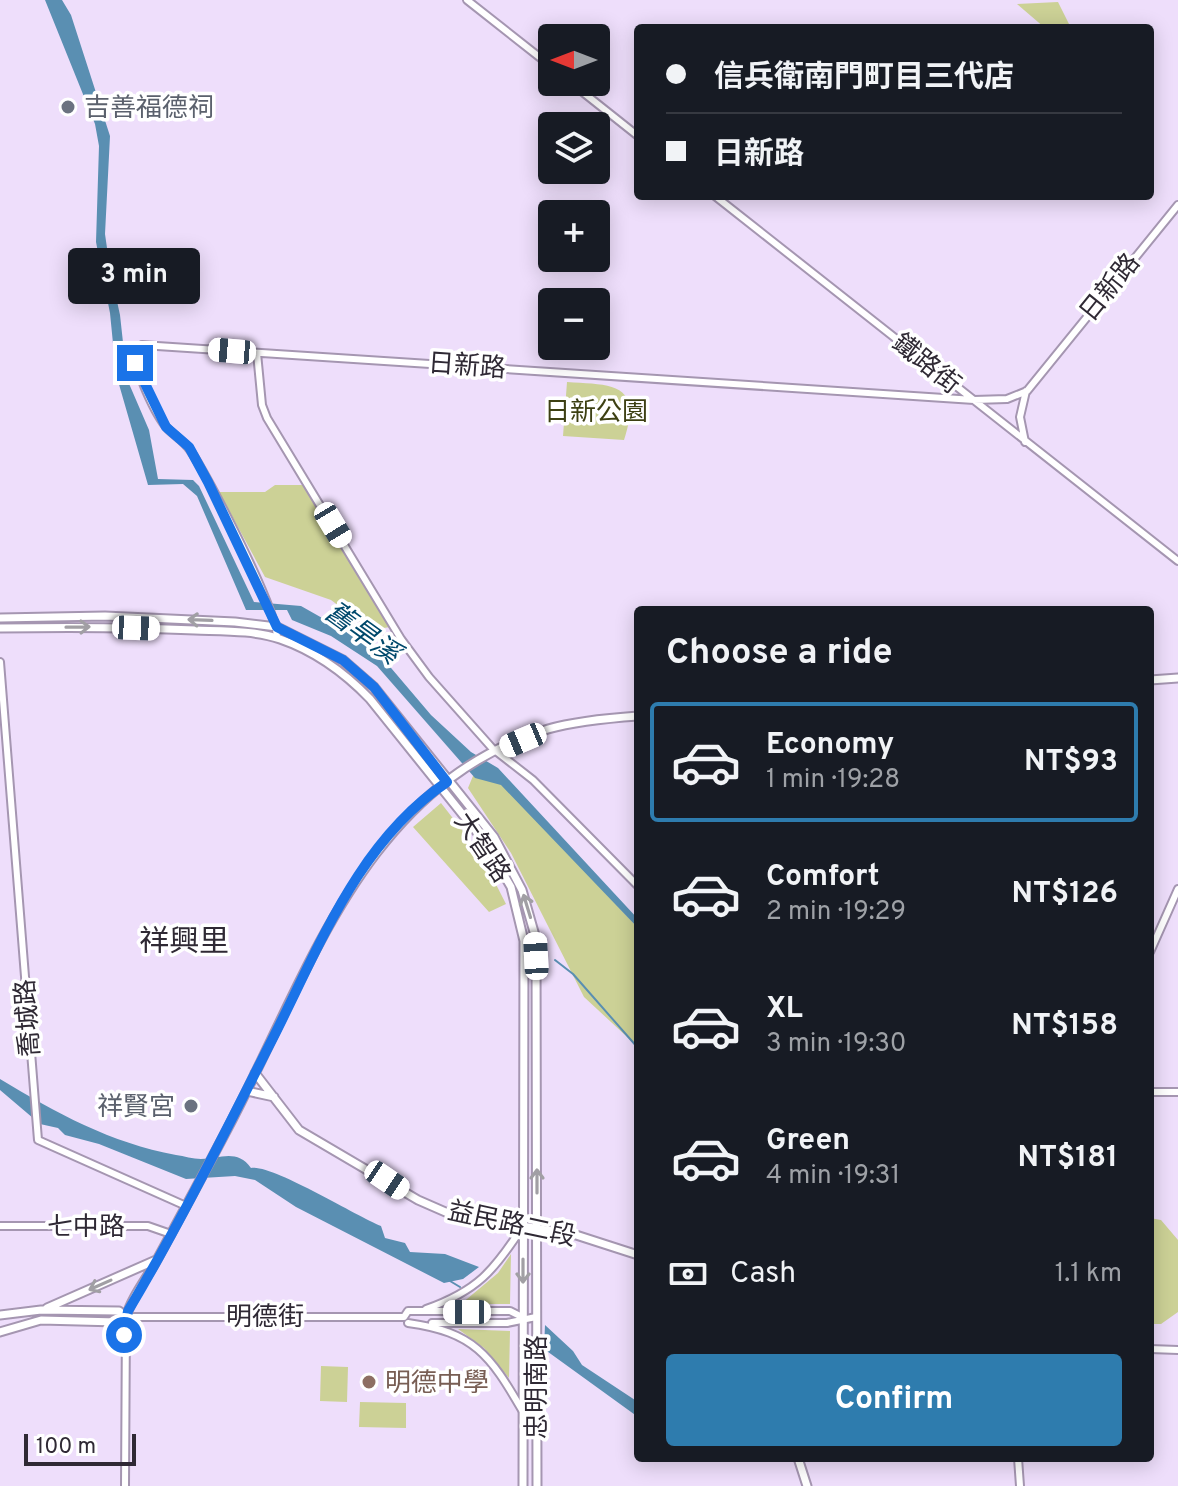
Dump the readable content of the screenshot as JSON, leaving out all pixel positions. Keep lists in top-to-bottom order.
{
  "streets": {
    "street": [
      "日新路",
      "鐵路街",
      "大智路",
      "喬城路",
      "益民路二段",
      "七中路",
      "明德街",
      "忠明南路"
    ]
  },
  "crossings": [
    ["日新路", "鐵路街"],
    ["日新路", "大智路"],
    ["大智路", "益民路二段"],
    ["大智路", "明德街"],
    ["大智路", "忠明南路"],
    ["明德街", "忠明南路"]
  ],
  "districts": ["祥興里"],
  "water": ["舊旱溪"],
  "parks": ["日新公園"],
  "places": ["吉善福德祠", "祥賢宮", "明德中學"],
  "scale_bar": "100 m",
  "north": "left",
  "page": {
    "map_buttons": ["+", "−"],
    "banner": ["信兵衛南門町目三代店", "日新路"],
    "bubble": "3 min",
    "heading": "Choose a ride",
    "list": [
      {
        "name": "Economy",
        "note": "1 min · 19:28",
        "value": "NT$93"
      },
      {
        "name": "Comfort",
        "note": "2 min · 19:29",
        "value": "NT$126"
      },
      {
        "name": "XL",
        "note": "3 min · 19:30",
        "value": "NT$158"
      },
      {
        "name": "Green",
        "note": "4 min · 19:31",
        "value": "NT$181"
      }
    ],
    "pay": ["Cash", "1.1 km"],
    "buttons": "Confirm",
    "scale": "100 m"
  }
}
